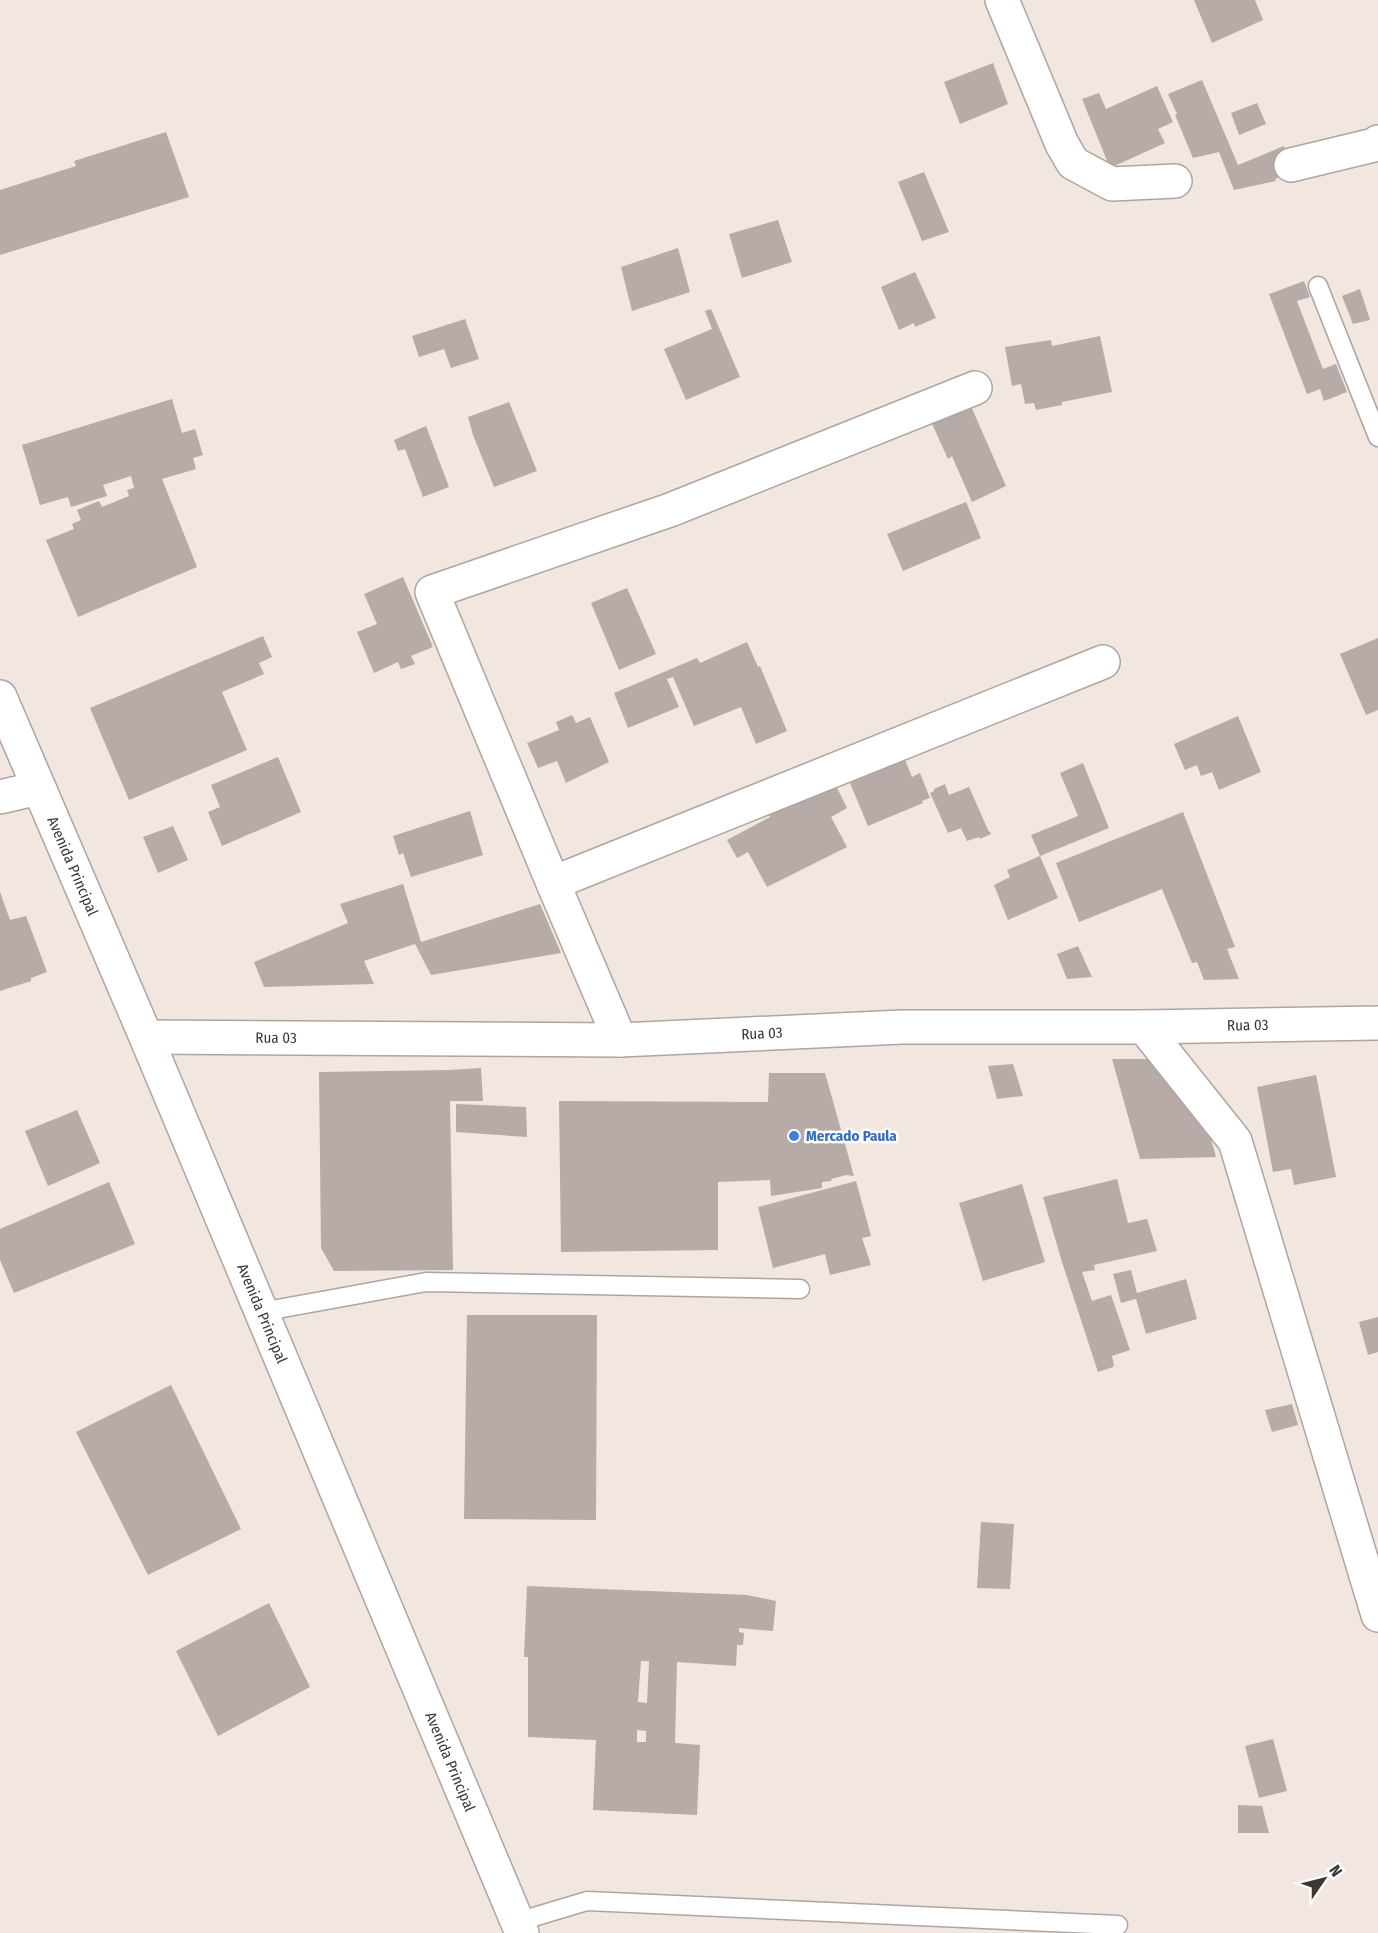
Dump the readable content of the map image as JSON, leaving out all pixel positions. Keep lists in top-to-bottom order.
{
  "streets": {
    "street": ["Avenida Principal", "Rua 03"]
  },
  "crossings": [
    ["Avenida Principal", "Rua 03"]
  ],
  "places": ["Mercado Paula"],
  "north": "top right"
}
